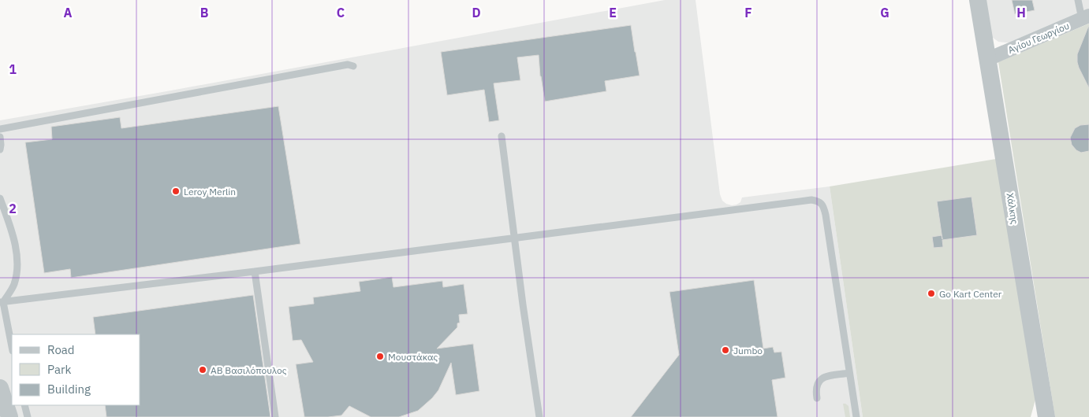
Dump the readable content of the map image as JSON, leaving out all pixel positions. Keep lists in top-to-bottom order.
{
  "streets": {
    "street": ["Αγίου Γεωργίου", "Χάλκης"]
  },
  "crossings": [
    ["Αγίου Γεωργίου", "Χάλκης"]
  ],
  "places": [
    "Leroy Merlin",
    "Go Kart Center",
    "Jumbo",
    "Μουστάκας",
    "ΑΒ Βασιλόπουλος"
  ],
  "legend": ["Road", "Park", "Building"],
  "grid": {
    "columns": [
      "A",
      "B",
      "C",
      "D",
      "E",
      "F",
      "G",
      "H"
    ],
    "rows": ["1", "2"]
  }
}
